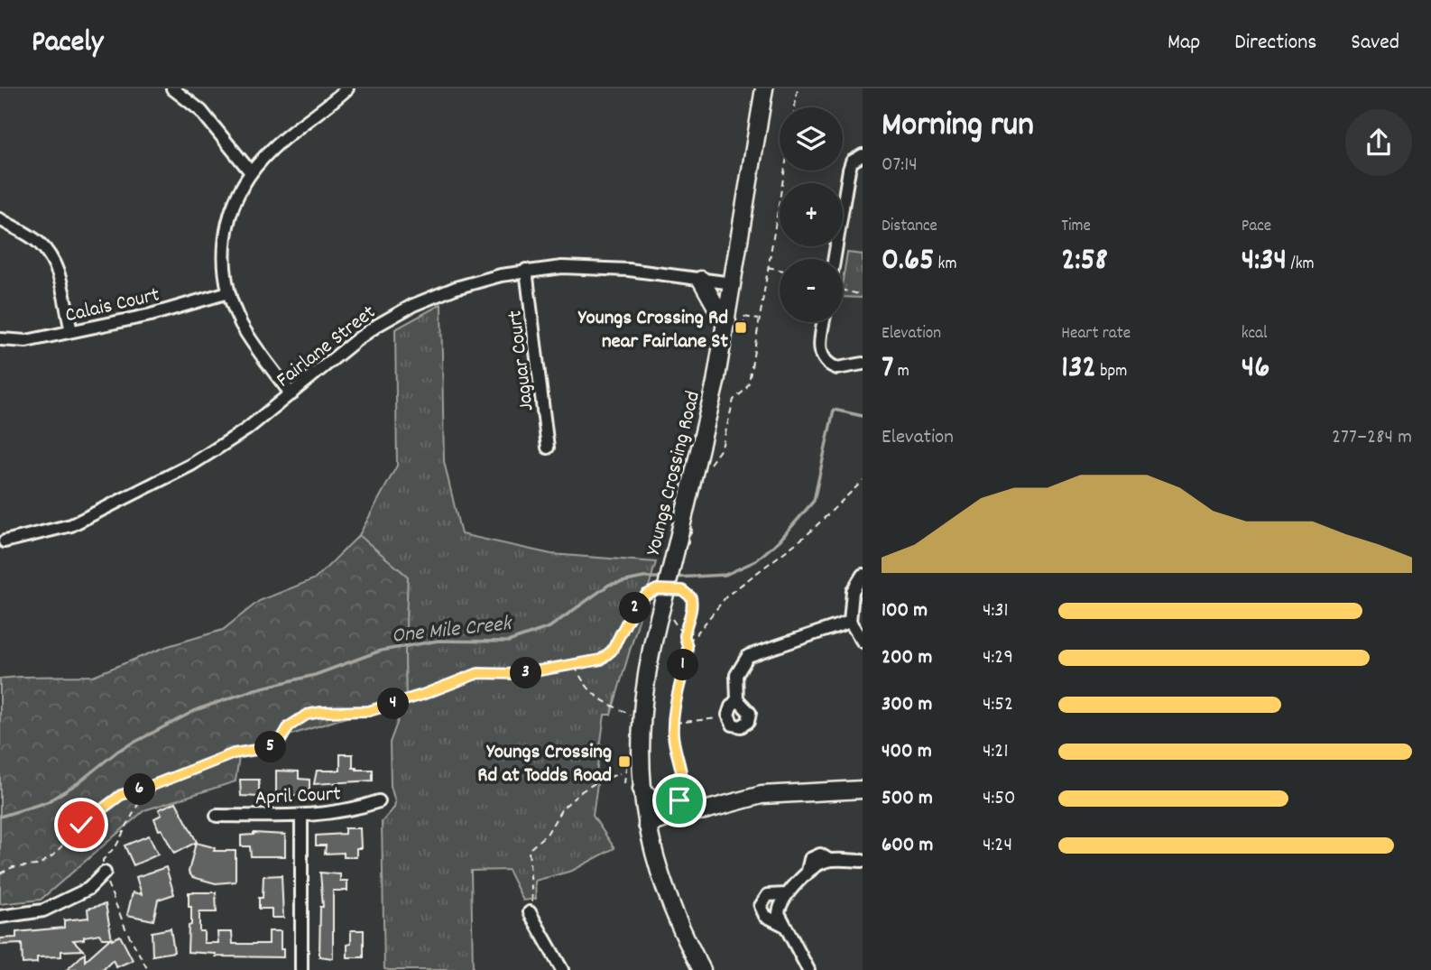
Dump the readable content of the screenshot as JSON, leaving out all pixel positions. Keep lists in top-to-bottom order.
{
  "streets": {
    "main road": ["Youngs Crossing Road"],
    "street": [
      "Calais Court",
      "Fairlane Street",
      "Jaguar Court",
      "April Court"
    ]
  },
  "crossings": [
    ["Fairlane Street", "Jaguar Court"],
    ["Fairlane Street", "Youngs Crossing Road"]
  ],
  "water": ["One Mile Creek"],
  "places": {
    "transit": ["Youngs Crossing Rd near Fairlane St", "Youngs Crossing Rd at Todds Road"]
  },
  "page": {
    "header": "Pacely",
    "nav": ["Map", "Directions", "Saved"],
    "heading": ["Morning run", "07:14"],
    "map_buttons": ["+", "−"],
    "stats": [
      ["Distance", "0.65 km"],
      ["Time", "2:58"],
      ["Pace", "4:34 /km"],
      ["Elevation", "7 m"],
      ["Heart rate", "132 bpm"],
      ["kcal", "46"]
    ],
    "chart": ["Elevation", "277–284 m"],
    "list": [
      {
        "name": "100 m",
        "note": "4:31"
      },
      {
        "name": "200 m",
        "note": "4:29"
      },
      {
        "name": "300 m",
        "note": "4:52"
      },
      {
        "name": "400 m",
        "note": "4:21"
      },
      {
        "name": "500 m",
        "note": "4:50"
      },
      {
        "name": "600 m",
        "note": "4:24"
      }
    ],
    "pins": [
      "2",
      "1",
      "3",
      "4",
      "5",
      "6"
    ]
  }
}
